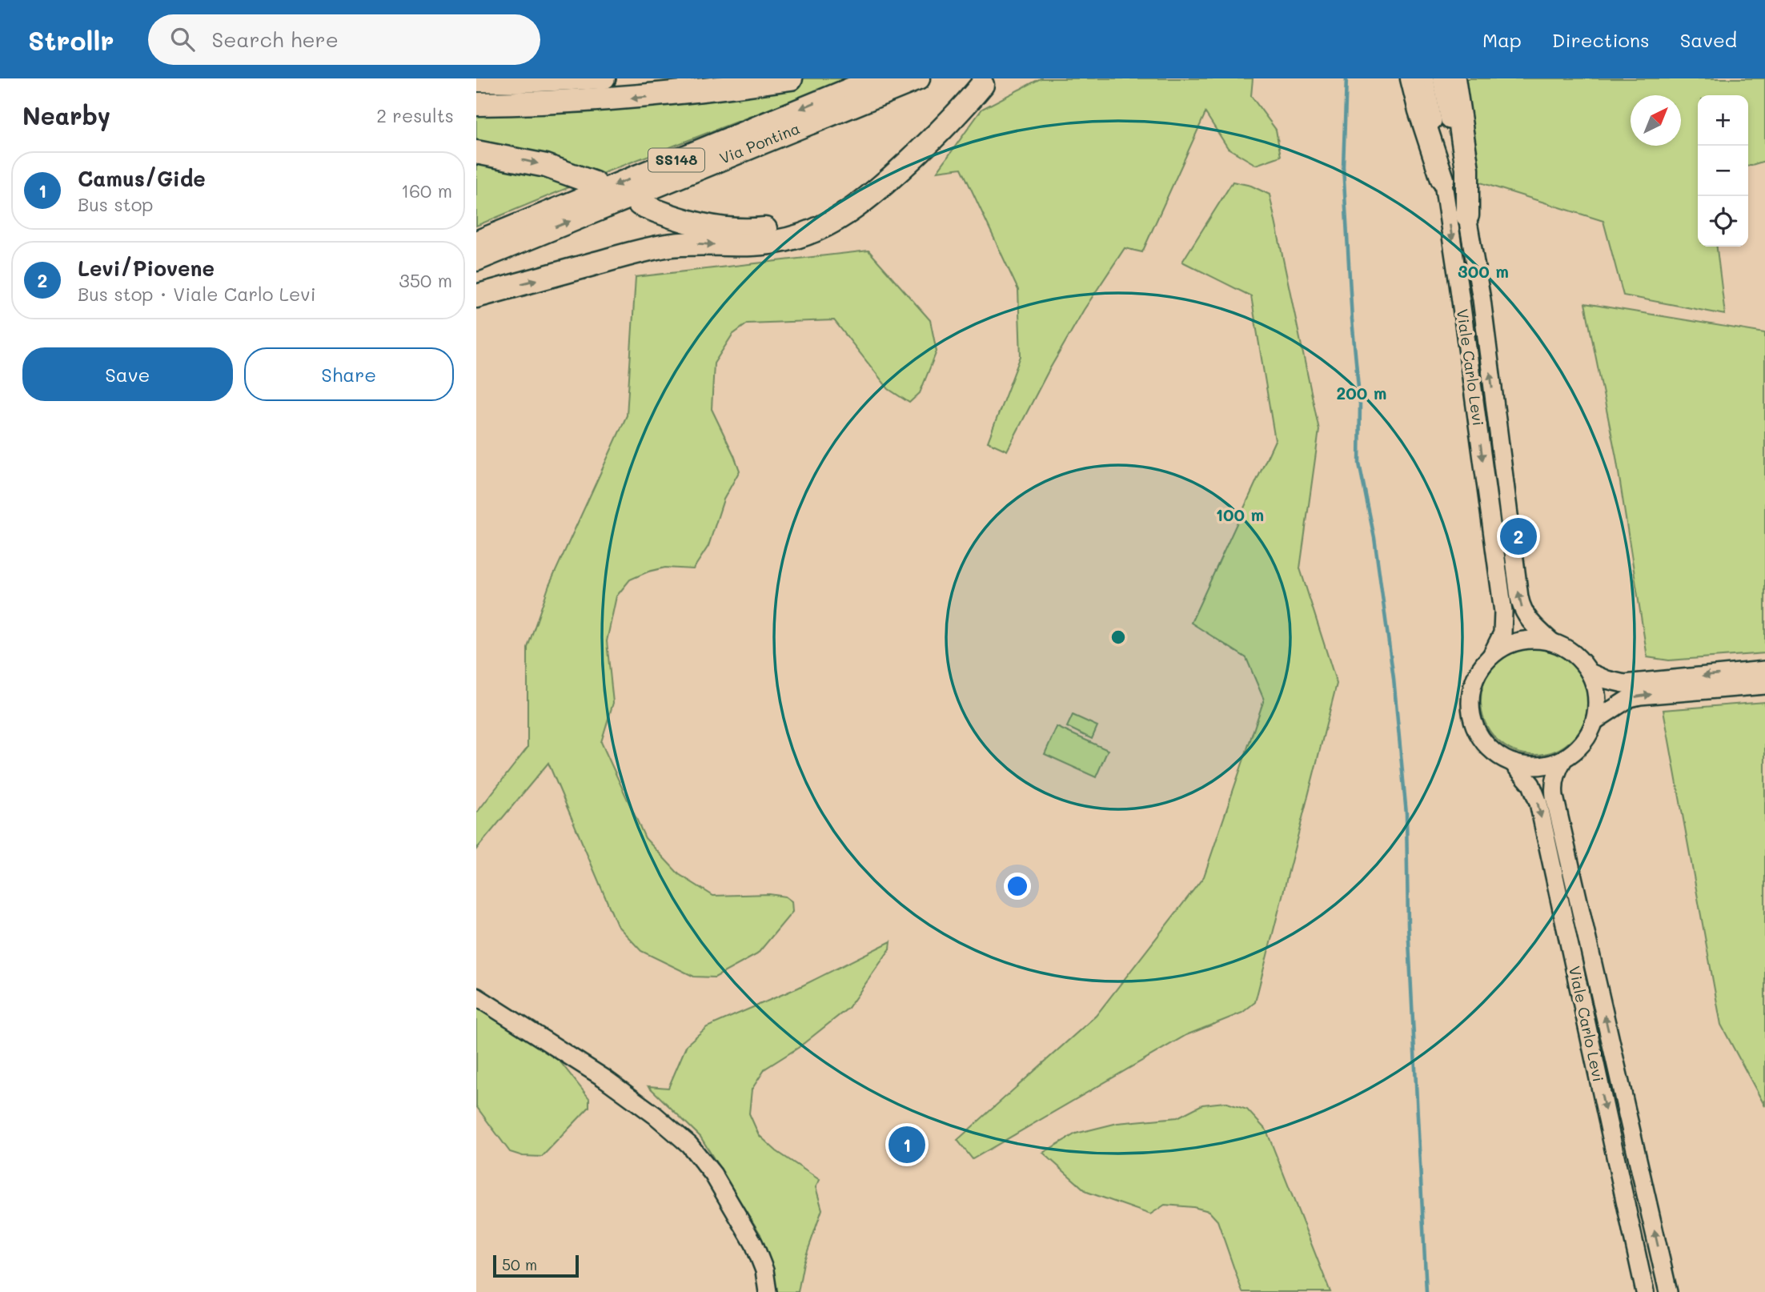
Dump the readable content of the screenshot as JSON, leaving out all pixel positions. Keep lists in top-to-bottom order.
{
  "streets": {
    "highway": ["Via Pontina", "SS148"],
    "street": ["Viale Carlo Levi"]
  },
  "scale_bar": "50 m",
  "north": "top right",
  "page": {
    "header": "Strollr",
    "search": "Search here",
    "nav": ["Map", "Directions", "Saved"],
    "heading": ["Nearby", "2 results"],
    "map_buttons": ["+", "−"],
    "list": [
      {
        "mark": "1",
        "name": "Camus/Gide",
        "note": "Bus stop",
        "value": "160 m"
      },
      {
        "mark": "2",
        "name": "Levi/Piovene",
        "note": "Bus stop · Viale Carlo Levi",
        "value": "350 m"
      }
    ],
    "buttons": ["Save", "Share"],
    "pins": ["2", "1"],
    "scale": "50 m"
  },
  "rings": ["300 m", "200 m", "100 m"]
}
